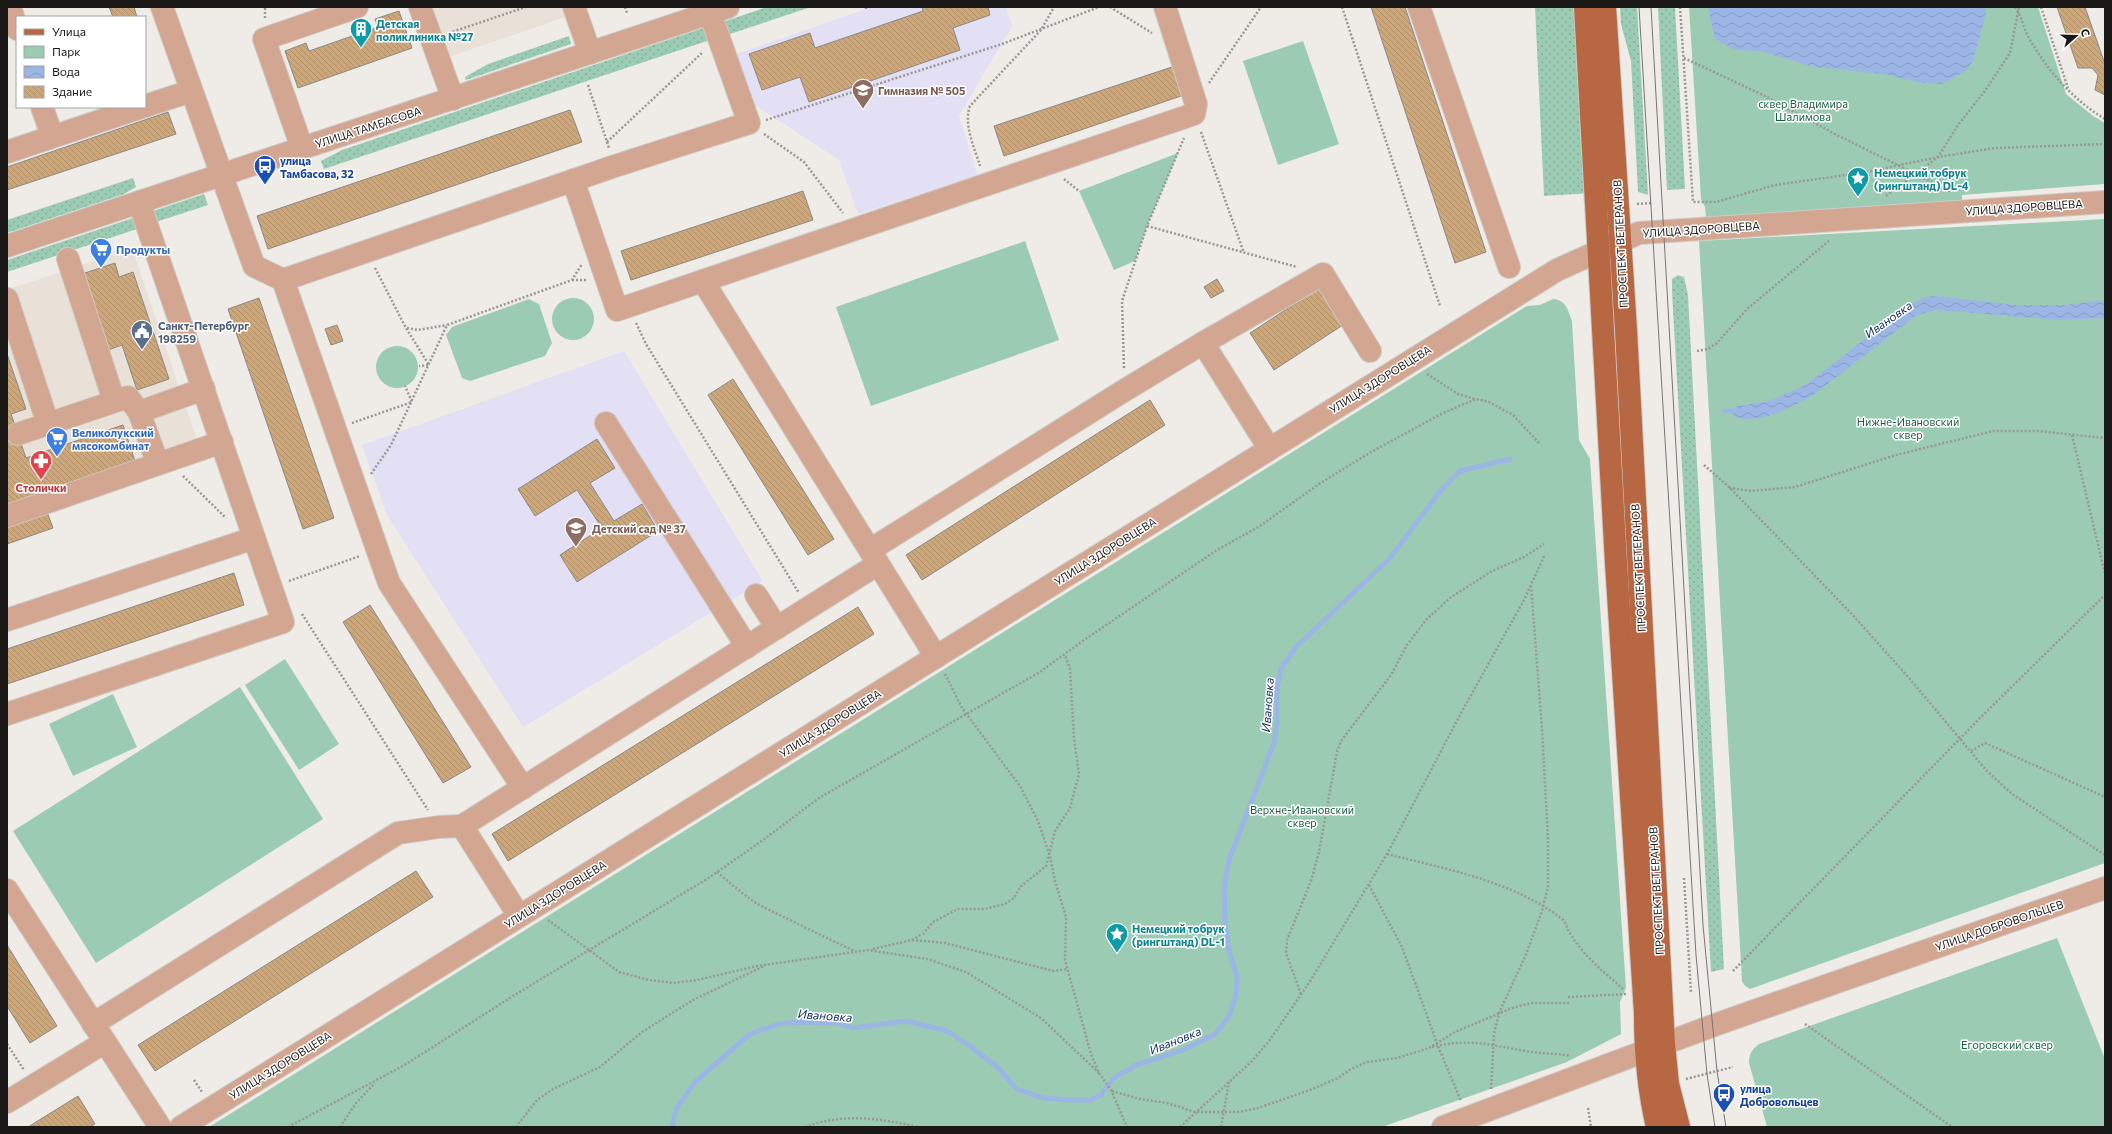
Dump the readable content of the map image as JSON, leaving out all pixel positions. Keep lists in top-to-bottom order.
{
  "streets": {
    "main road": ["ПРОСПЕКТ ВЕТЕРАНОВ"],
    "street": ["УЛИЦА ТАМБАСОВА", "УЛИЦА ЗДОРОВЦЕВА", "УЛИЦА ДОБРОВОЛЬЦЕВ"]
  },
  "crossings": [
    ["УЛИЦА ЗДОРОВЦЕВА", "ПРОСПЕКТ ВЕТЕРАНОВ"],
    ["ПРОСПЕКТ ВЕТЕРАНОВ", "УЛИЦА ДОБРОВОЛЬЦЕВ"]
  ],
  "water": ["Ивановка"],
  "parks": [
    "сквер Владимира Шалимова",
    "Нижне-Ивановский сквер",
    "Верхне-Ивановский сквер",
    "Егоровский сквер"
  ],
  "places": {
    "building": ["Детская поликлиника №27"],
    "school or university": ["Гимназия № 505", "Детский сад № 37"],
    "bus stop": ["улица Тамбасова, 32", "улица Добровольцев"],
    "place": ["Немецкий тобрук (рингштанд) DL-4", "Немецкий тобрук (рингштанд) DL-1"],
    "supermarket": ["Продукты", "Великолукский мясокомбинат"],
    "public building": ["Санкт-Петербург 198259"],
    "pharmacy": ["Столички"]
  },
  "legend": [
    "Улица",
    "Парк",
    "Вода",
    "Здание"
  ],
  "north": "right"
}
